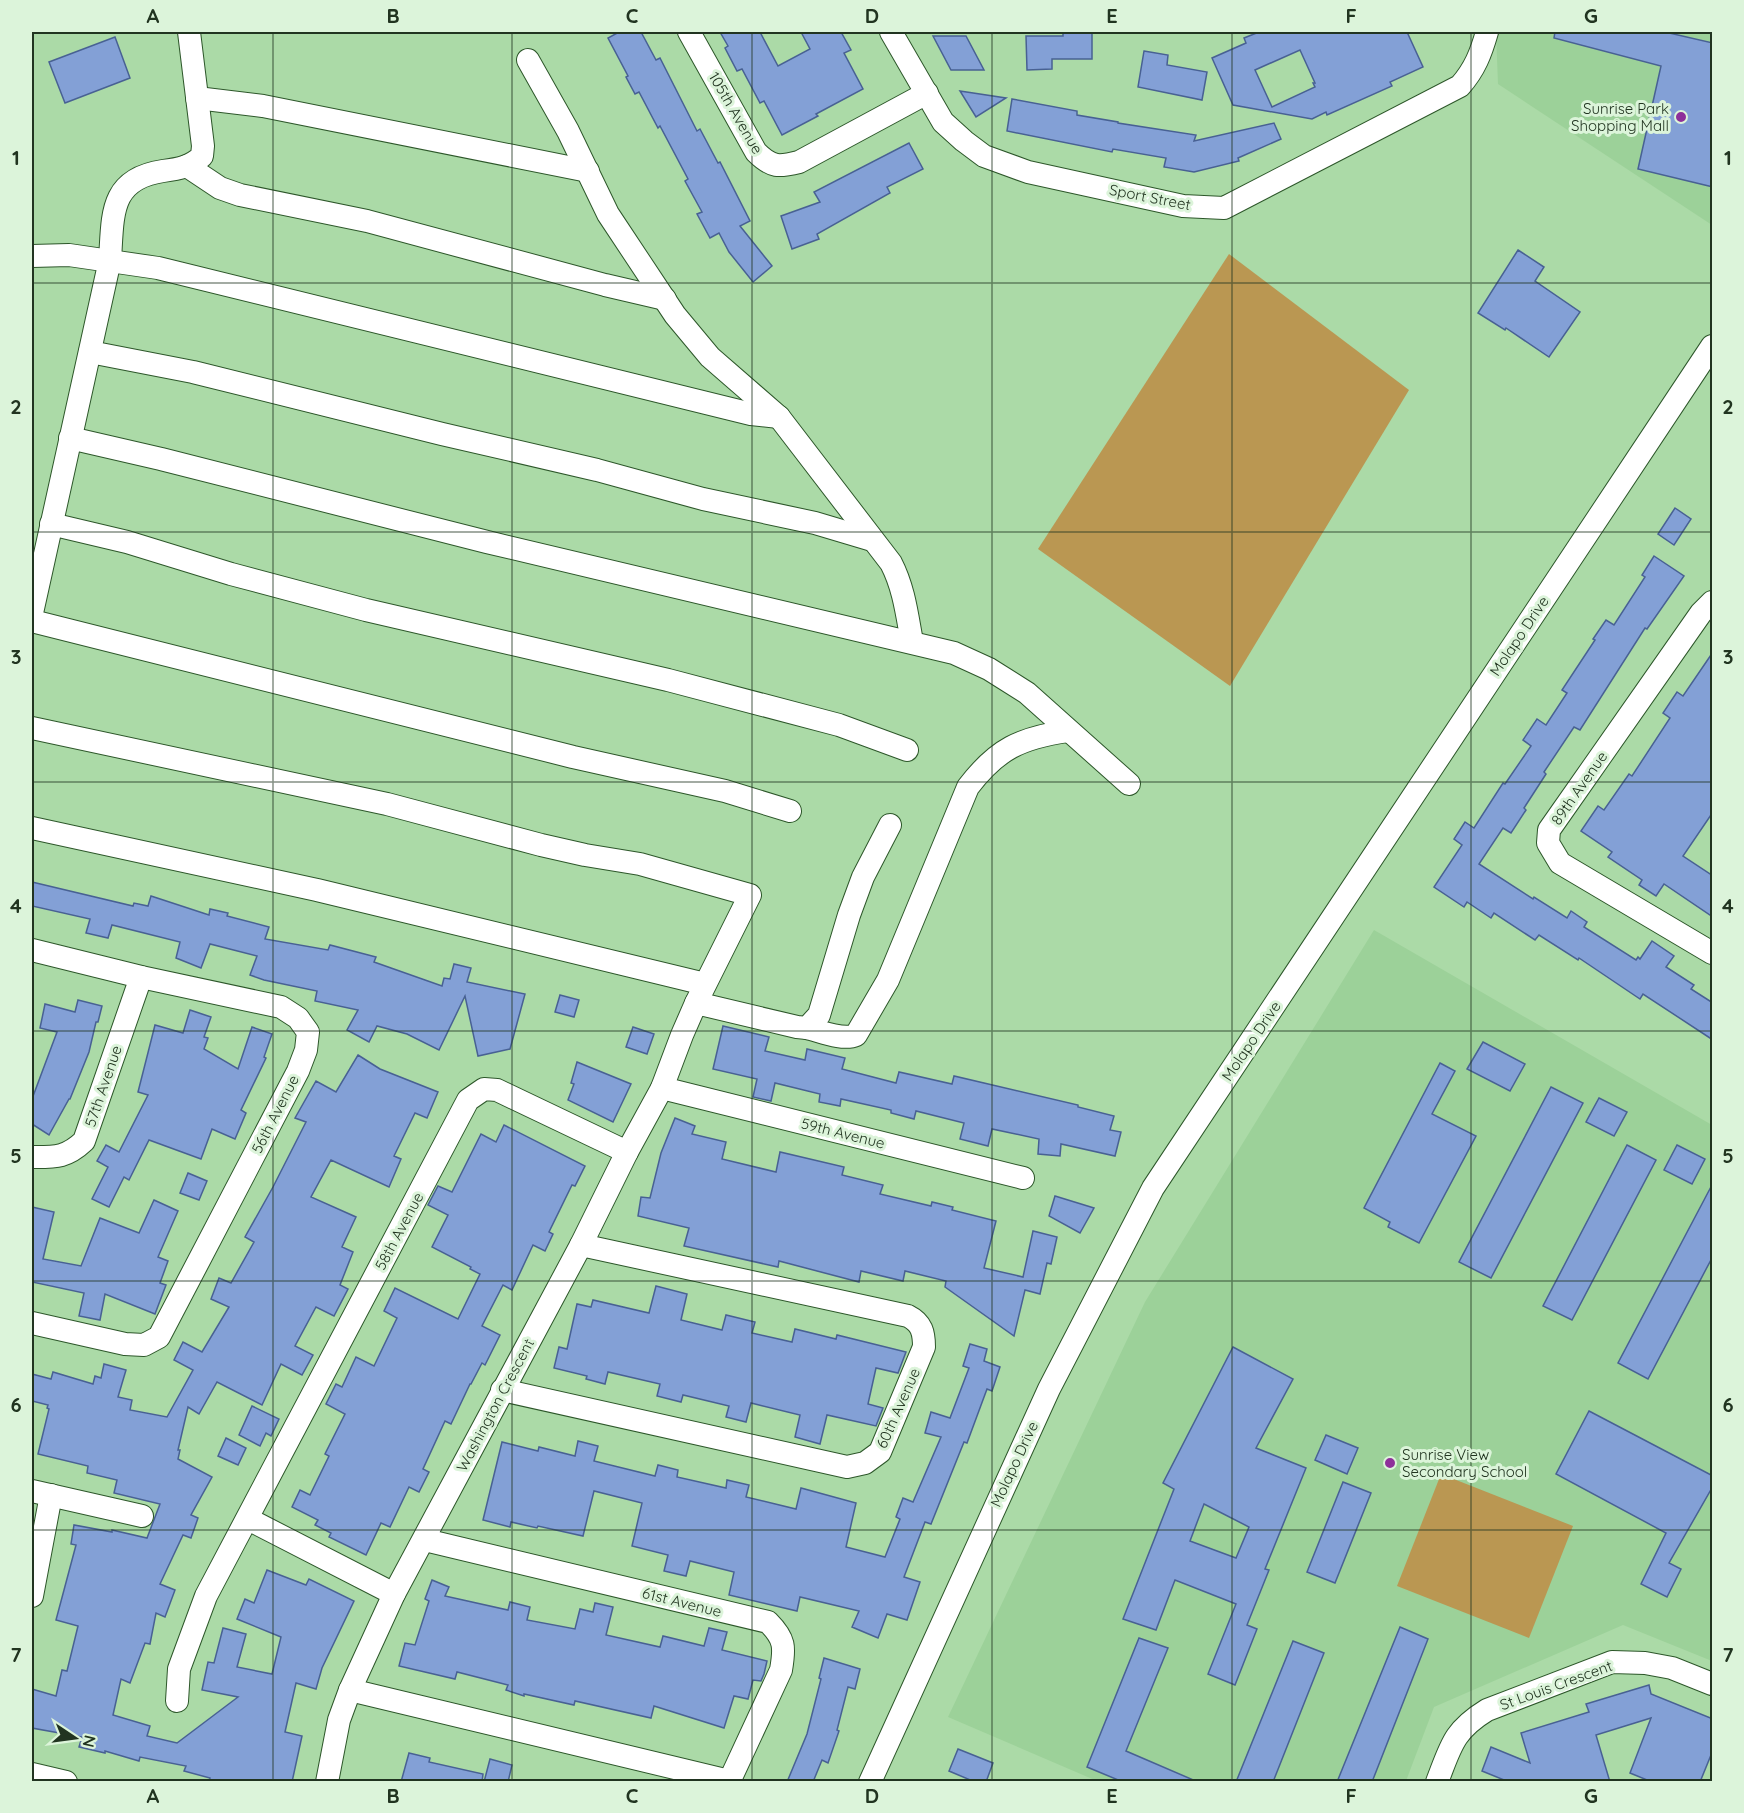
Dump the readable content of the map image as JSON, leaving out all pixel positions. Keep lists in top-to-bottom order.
{
  "streets": {
    "street": [
      "105th Avenue",
      "Sport Street",
      "Molapo Drive",
      "89th Avenue",
      "57th Avenue",
      "56th Avenue",
      "59th Avenue",
      "58th Avenue",
      "Washington Crescent",
      "60th Avenue",
      "61st Avenue",
      "St Louis Crescent"
    ]
  },
  "crossings": [
    ["105th Avenue", "Sport Street"],
    ["57th Avenue", "56th Avenue"],
    ["59th Avenue", "Washington Crescent"],
    ["58th Avenue", "Washington Crescent"],
    ["Washington Crescent", "60th Avenue"],
    ["Washington Crescent", "61st Avenue"]
  ],
  "places": ["Sunrise Park Shopping Mall", "Sunrise View Secondary School"],
  "north": "right",
  "grid": {
    "columns": [
      "A",
      "B",
      "C",
      "D",
      "E",
      "F",
      "G"
    ],
    "rows": [
      "1",
      "2",
      "3",
      "4",
      "5",
      "6",
      "7"
    ]
  }
}
